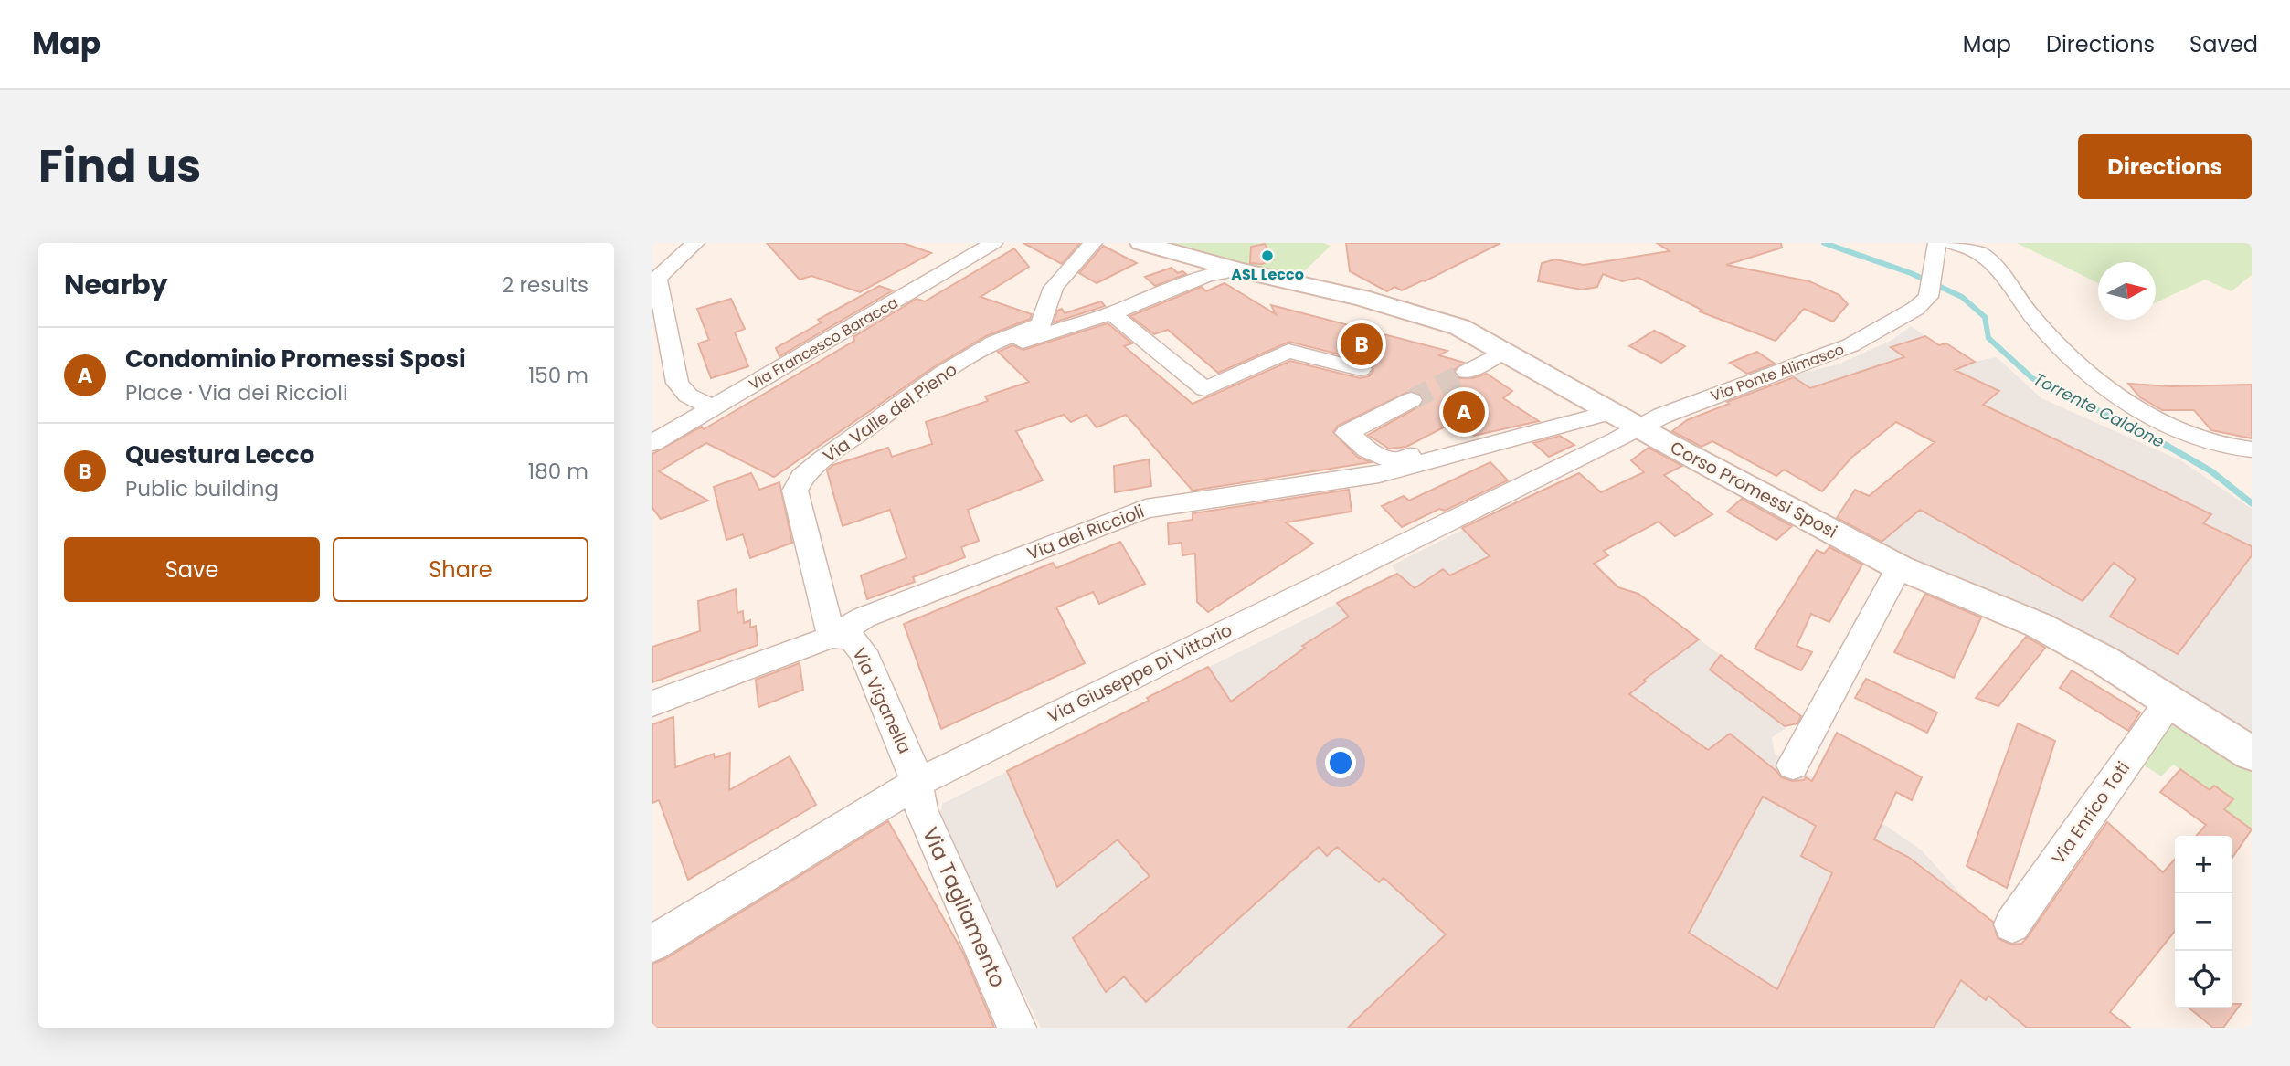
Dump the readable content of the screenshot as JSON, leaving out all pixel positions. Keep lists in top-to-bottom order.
{
  "streets": {
    "street": [
      "Via Francesco Baracca",
      "Via Ponte Alimasco",
      "Via Valle del Pieno",
      "Corso Promessi Sposi",
      "Via dei Riccioli",
      "Via Giuseppe Di Vittorio",
      "Via Viganella",
      "Via Enrico Toti",
      "Via Tagliamento"
    ]
  },
  "crossings": [
    ["Via Ponte Alimasco", "Corso Promessi Sposi"],
    ["Via Ponte Alimasco", "Via dei Riccioli"],
    ["Via Ponte Alimasco", "Via Giuseppe Di Vittorio"],
    ["Via Valle del Pieno", "Via dei Riccioli"],
    ["Via Valle del Pieno", "Via Viganella"],
    ["Corso Promessi Sposi", "Via dei Riccioli"],
    ["Corso Promessi Sposi", "Via Giuseppe Di Vittorio"],
    ["Corso Promessi Sposi", "Via Enrico Toti"],
    ["Via dei Riccioli", "Via Giuseppe Di Vittorio"],
    ["Via dei Riccioli", "Via Viganella"],
    ["Via Giuseppe Di Vittorio", "Via Viganella"],
    ["Via Giuseppe Di Vittorio", "Via Tagliamento"],
    ["Via Viganella", "Via Tagliamento"]
  ],
  "water": ["Torrente Caldone"],
  "places": ["ASL Lecco"],
  "north": "right",
  "page": {
    "header": "Map",
    "nav": ["Map", "Directions", "Saved"],
    "title": "Find us",
    "buttons": [
      "Directions",
      ["Save", "Share"]
    ],
    "heading": ["Nearby", "2 results"],
    "pins": ["B", "A"],
    "list": [
      {
        "mark": "A",
        "name": "Condominio Promessi Sposi",
        "note": "Place · Via dei Riccioli",
        "value": "150 m"
      },
      {
        "mark": "B",
        "name": "Questura Lecco",
        "note": "Public building",
        "value": "180 m"
      }
    ],
    "map_buttons": ["+", "−"]
  }
}
